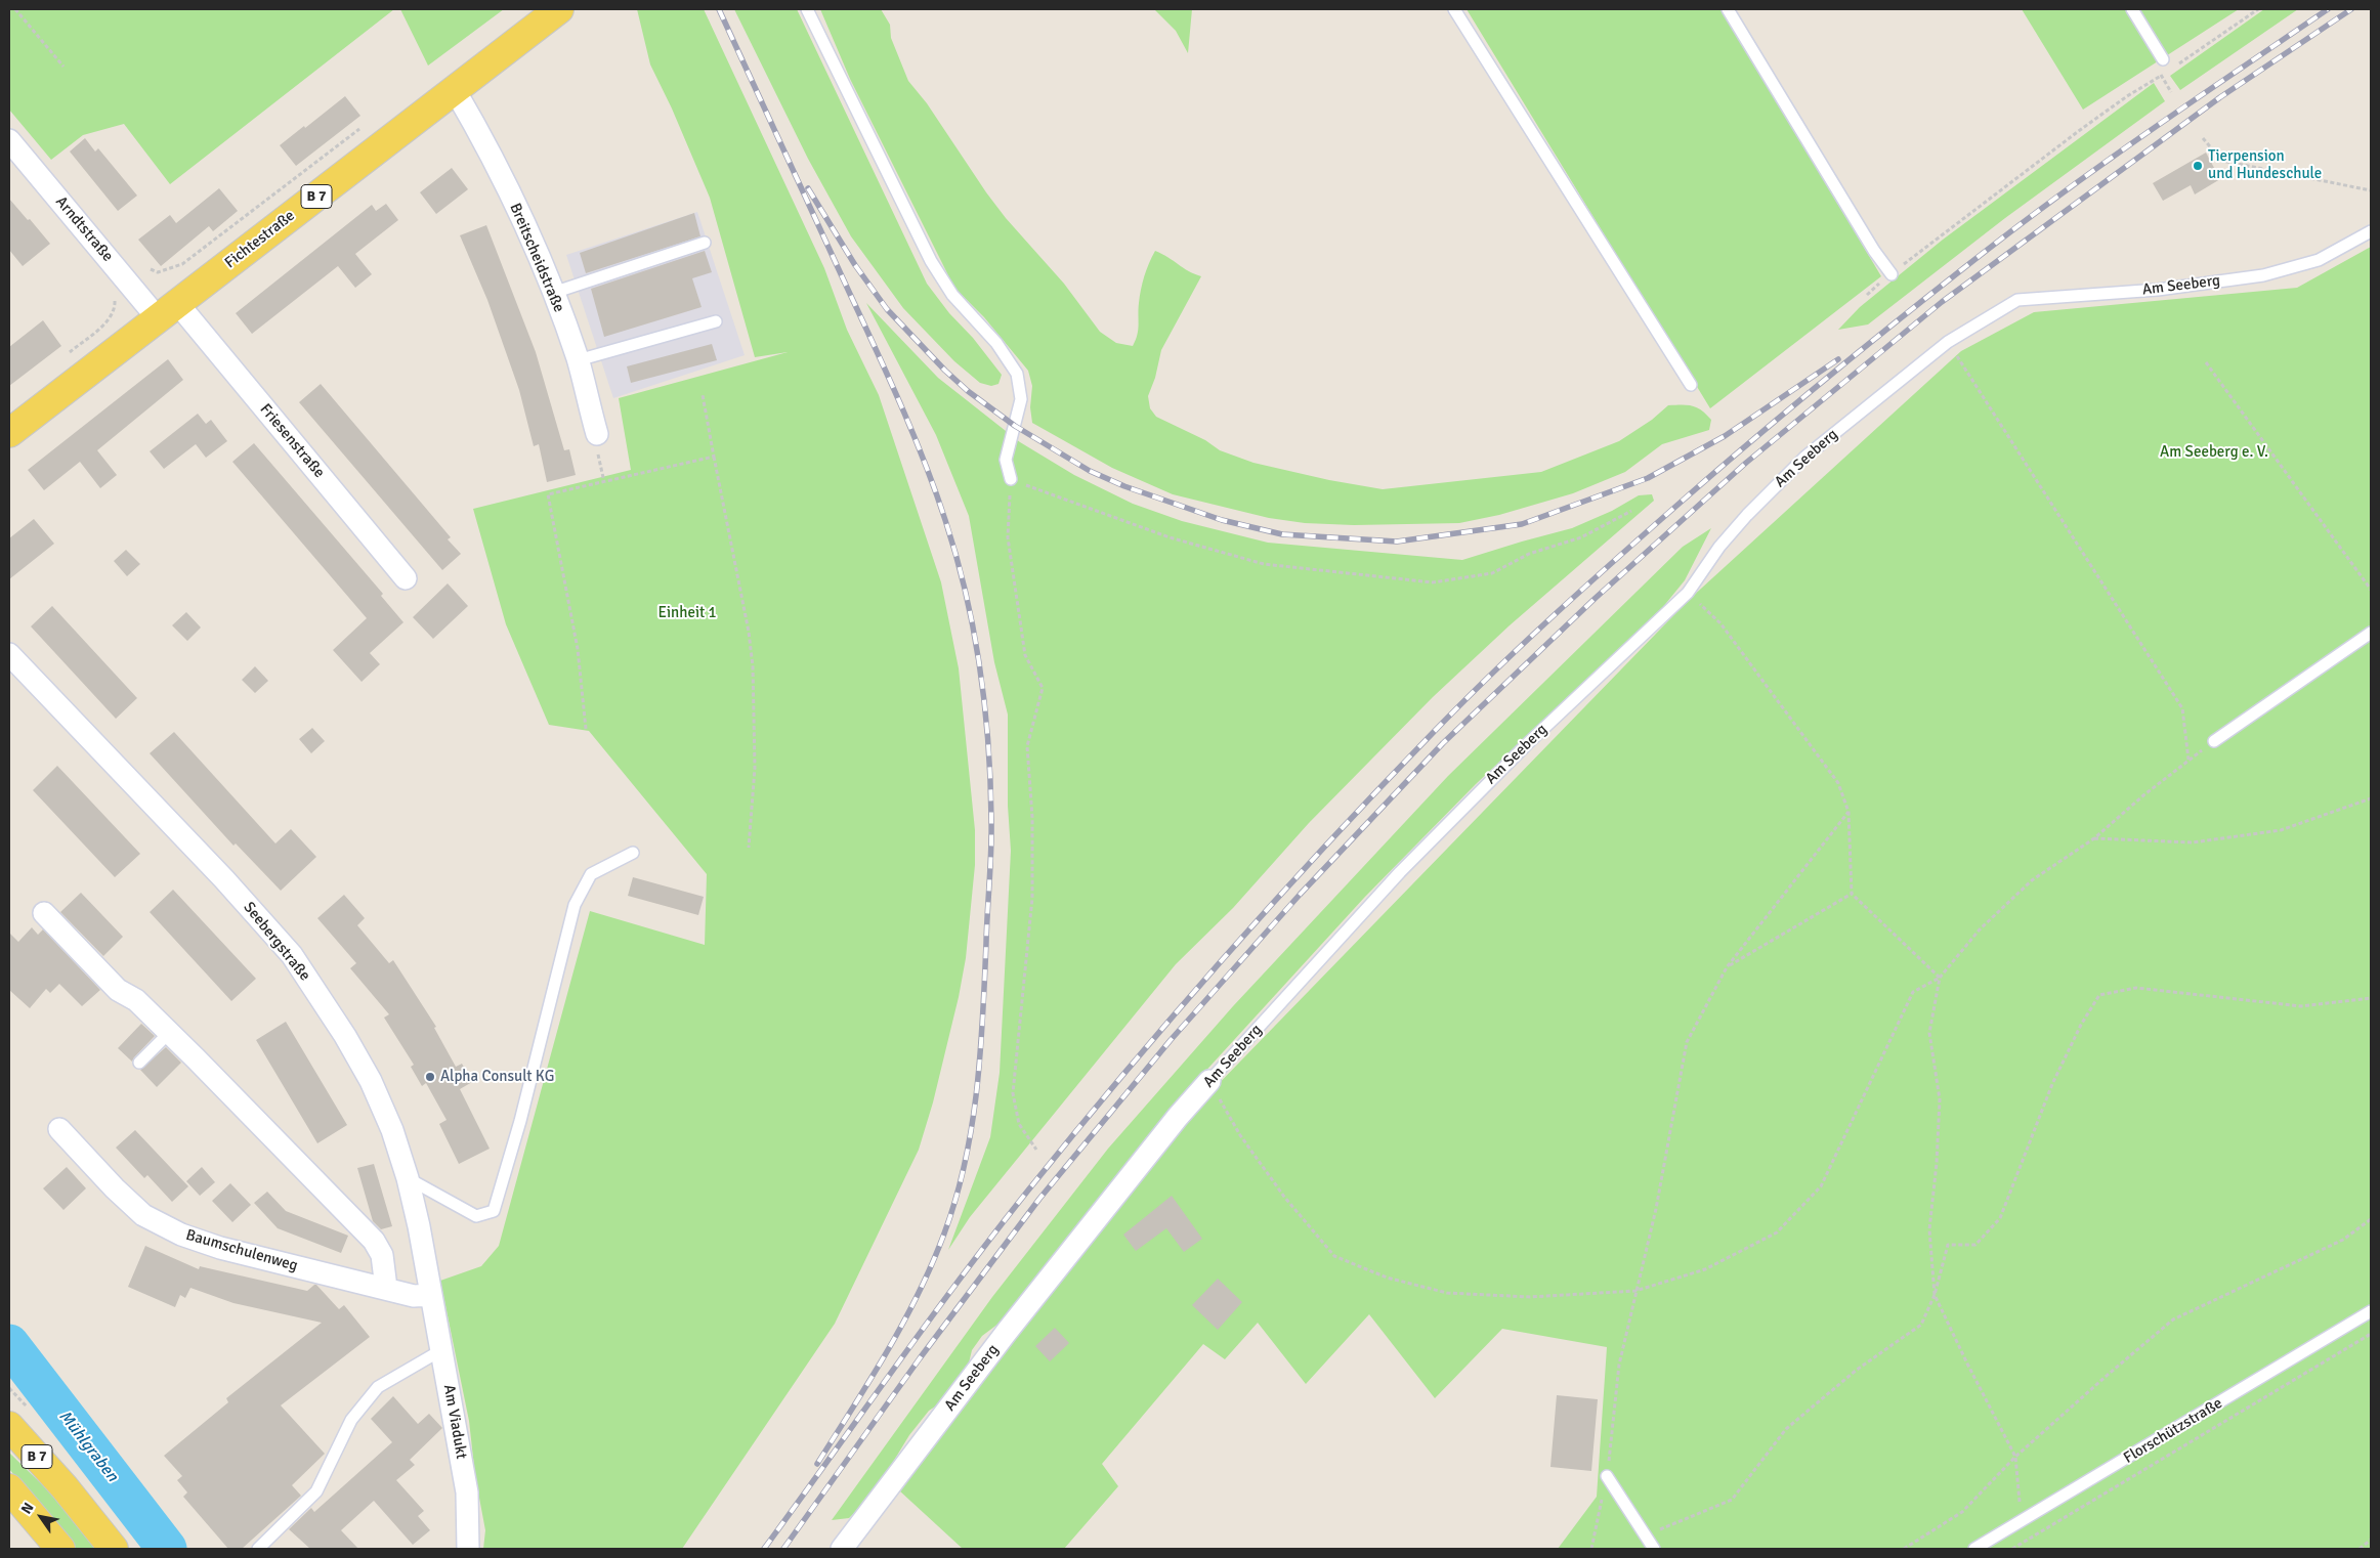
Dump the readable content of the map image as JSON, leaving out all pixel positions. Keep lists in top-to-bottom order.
{
  "streets": {
    "main road": ["B 7", "Fichtestraße"],
    "street": [
      "Arndtstraße",
      "Breitscheidstraße",
      "Am Seeberg",
      "Friesenstraße",
      "Seebergstraße",
      "Baumschulenweg",
      "Am Viadukt"
    ],
    "lane": ["Florschützstraße"]
  },
  "crossings": [
    ["Arndtstraße", "Fichtestraße"],
    ["Arndtstraße", "Friesenstraße"],
    ["Fichtestraße", "Breitscheidstraße"],
    ["Fichtestraße", "Friesenstraße"],
    ["Seebergstraße", "Baumschulenweg"],
    ["Seebergstraße", "Am Viadukt"],
    ["Baumschulenweg", "Am Viadukt"]
  ],
  "water": ["Mühlgraben"],
  "parks": ["Am Seeberg e. V.", "Einheit 1"],
  "places": ["Tierpension und Hundeschule", "Alpha Consult KG"],
  "north": "top left"
}
